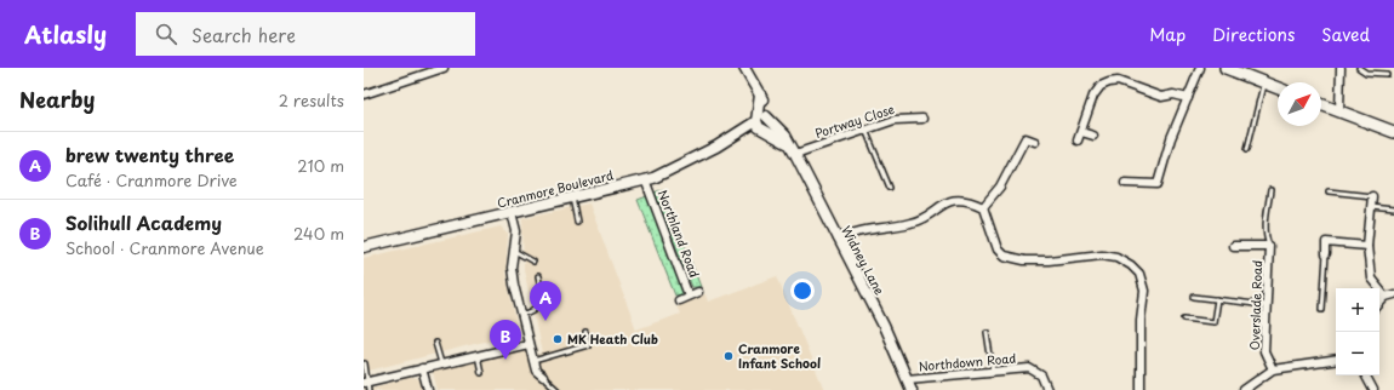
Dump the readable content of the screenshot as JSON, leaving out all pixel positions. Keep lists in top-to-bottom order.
{
  "streets": {
    "street": [
      "Portway Close",
      "Cranmore Boulevard",
      "Northland Road",
      "Widney Lane",
      "Overslade Road",
      "Northdown Road"
    ]
  },
  "crossings": [
    ["Portway Close", "Widney Lane"],
    ["Cranmore Boulevard", "Northland Road"],
    ["Cranmore Boulevard", "Widney Lane"],
    ["Widney Lane", "Northdown Road"]
  ],
  "places": ["MK Heath Club", "Cranmore Infant School"],
  "north": "top right",
  "page": {
    "header": "Atlasly",
    "search": "Search here",
    "nav": ["Map", "Directions", "Saved"],
    "heading": ["Nearby", "2 results"],
    "list": [
      {
        "mark": "A",
        "name": "brew twenty three",
        "note": "Café · Cranmore Drive",
        "value": "210 m"
      },
      {
        "mark": "B",
        "name": "Solihull Academy",
        "note": "School · Cranmore Avenue",
        "value": "240 m"
      }
    ],
    "pins": ["A", "B"],
    "map_buttons": ["+", "−"]
  }
}
